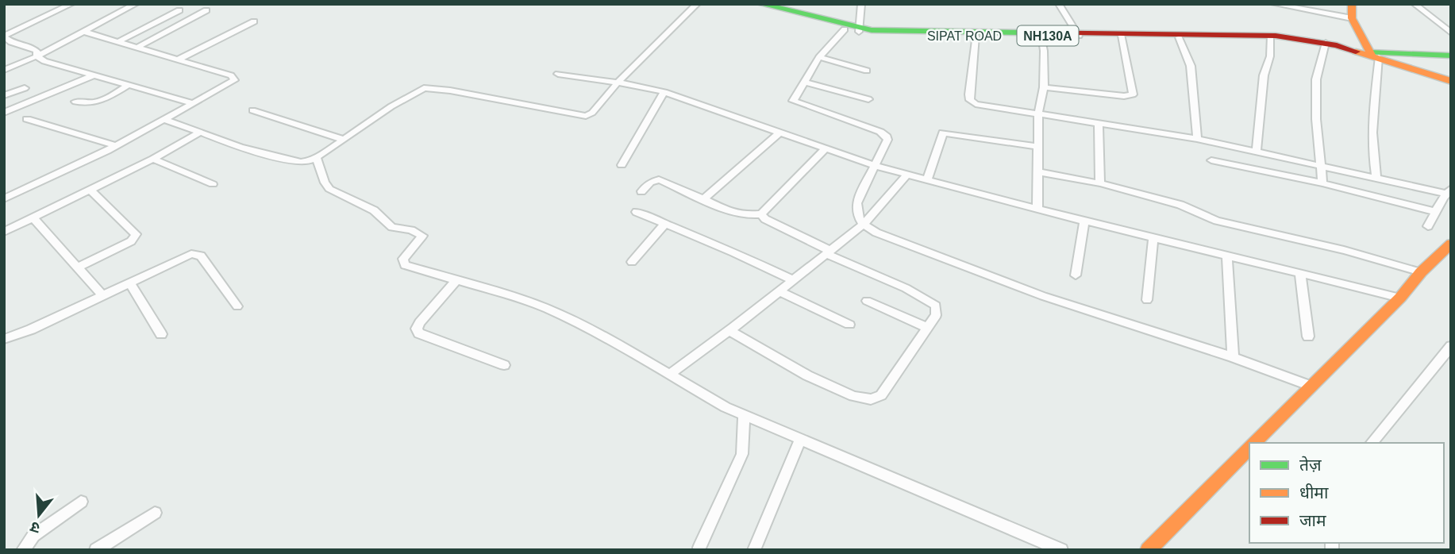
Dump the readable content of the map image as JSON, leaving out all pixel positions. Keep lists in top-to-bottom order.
{
  "streets": {
    "main road": ["SIPAT ROAD", "NH130A"]
  },
  "legend": ["तेज़", "धीमा", "जाम"],
  "north": "bottom"
}
